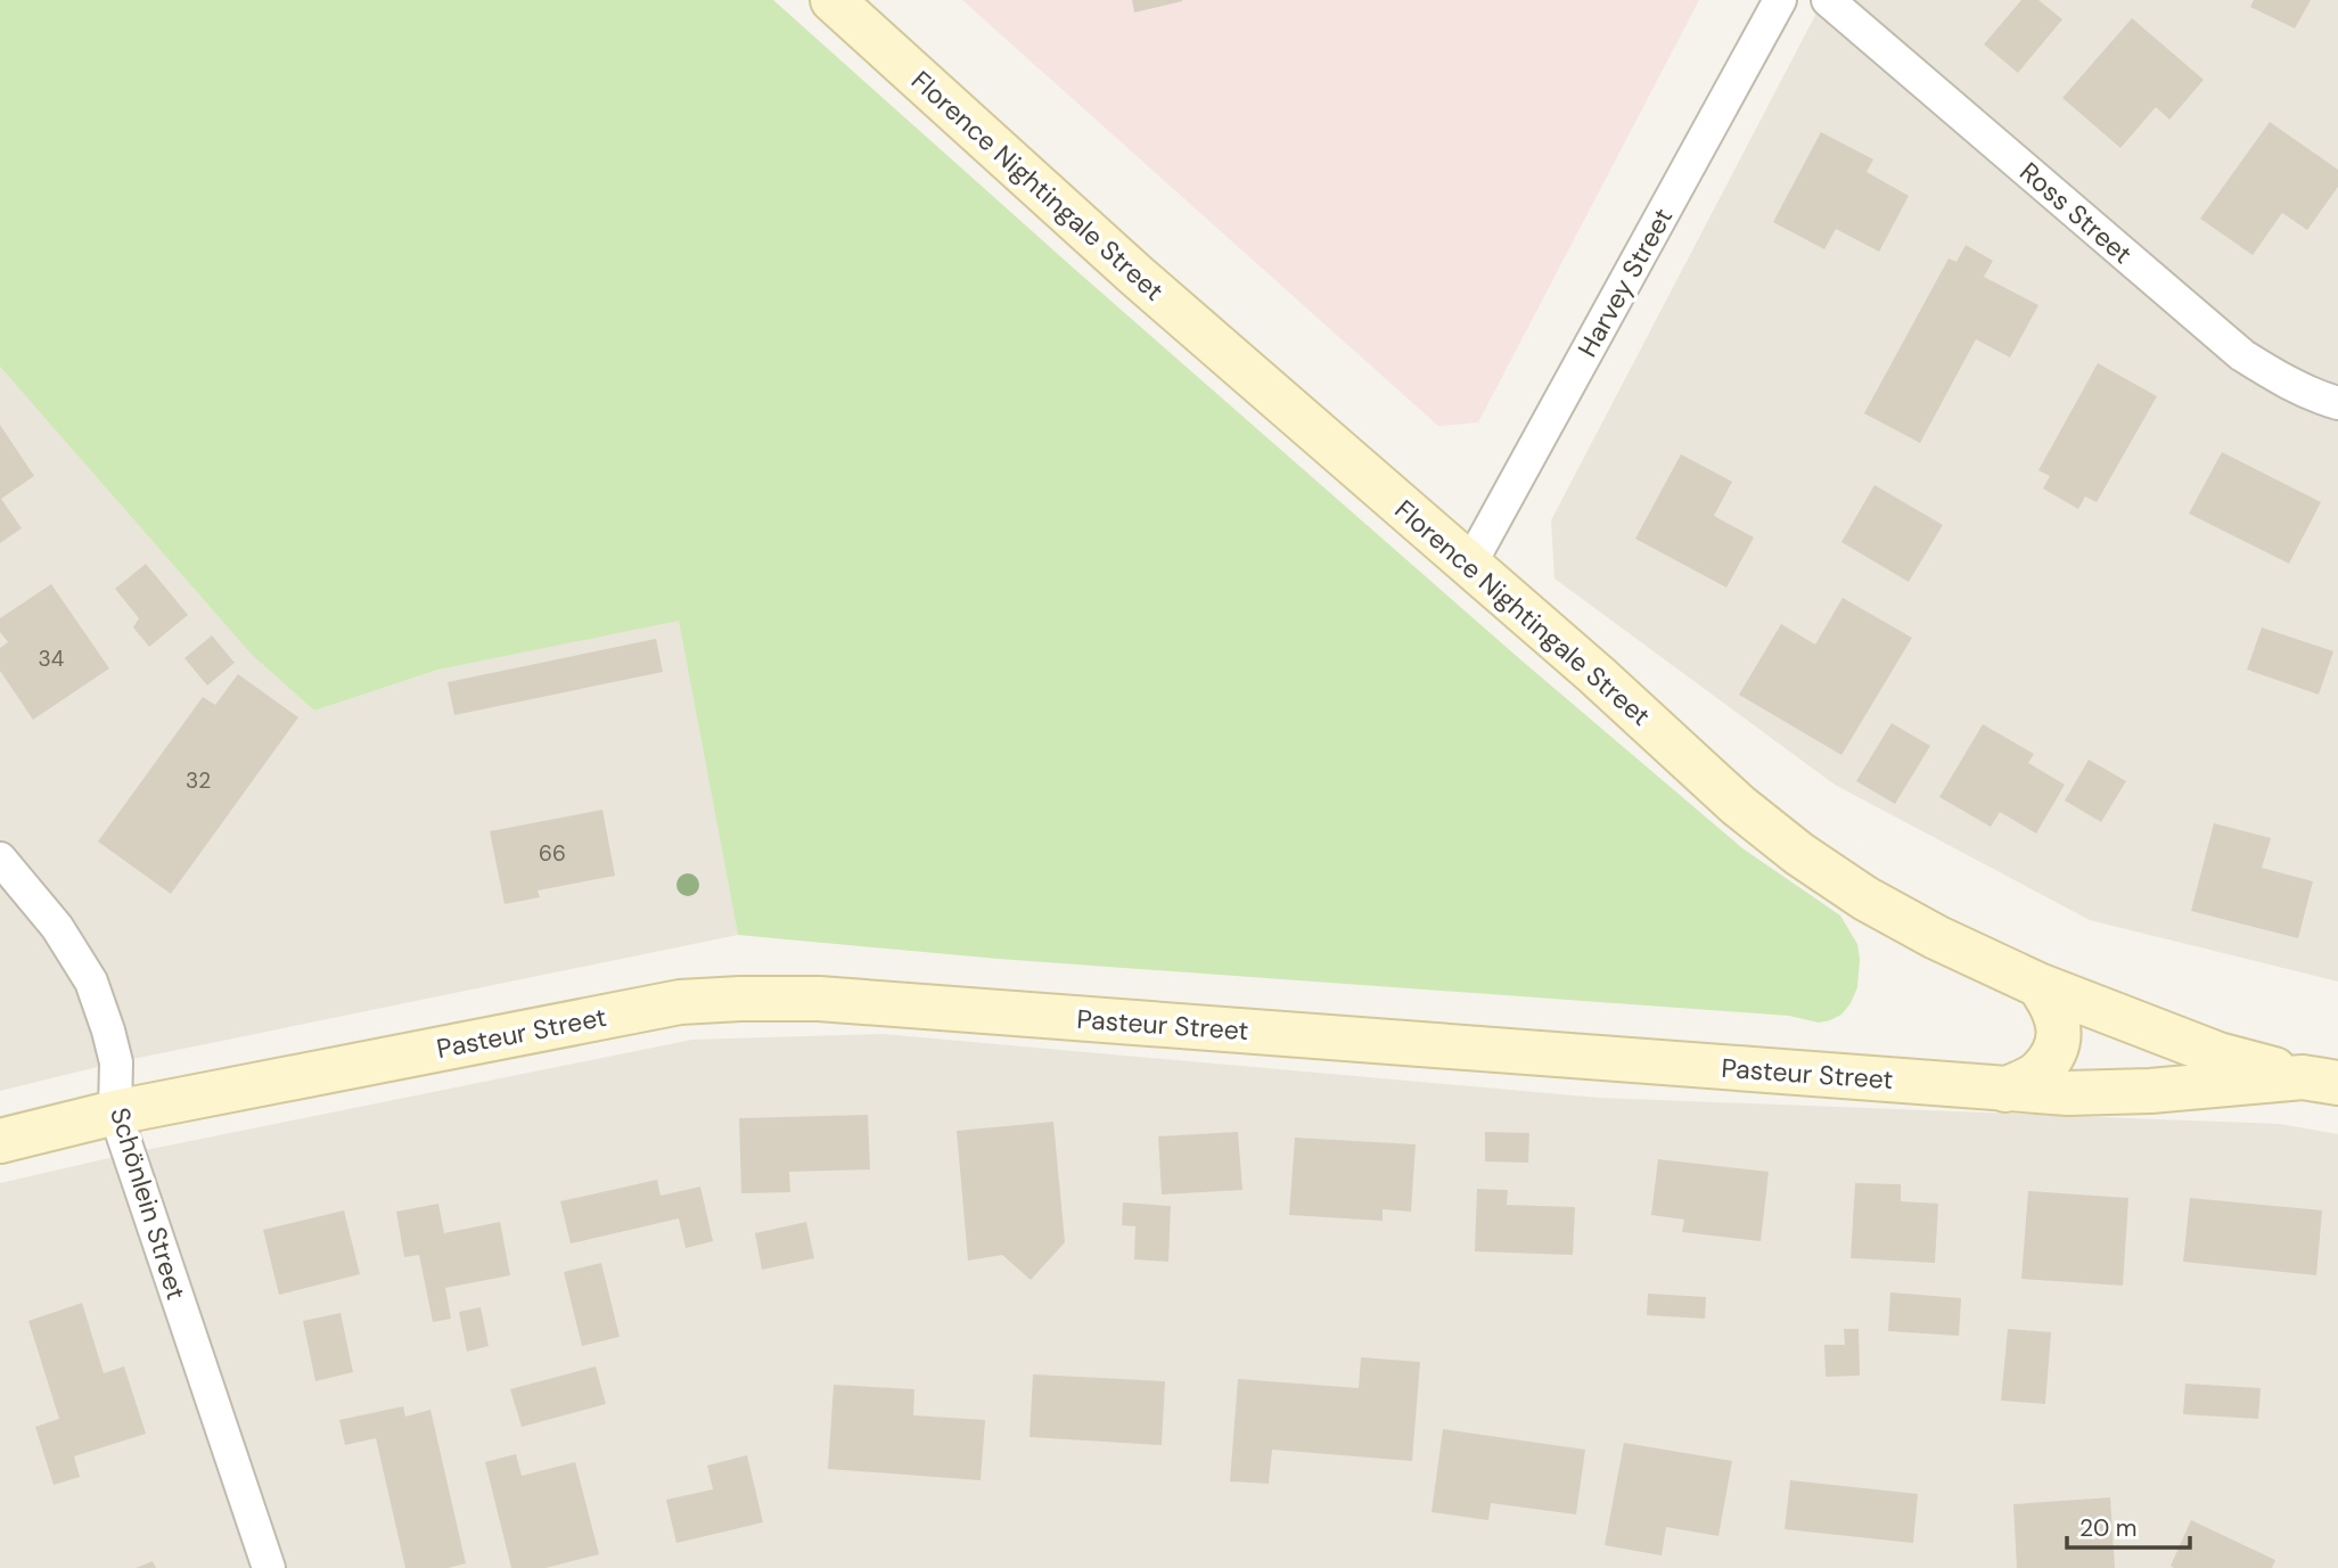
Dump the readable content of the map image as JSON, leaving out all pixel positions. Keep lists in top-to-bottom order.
{
  "streets": {
    "main road": ["Florence Nightingale Street", "Pasteur Street"],
    "street": ["Ross Street", "Harvey Street", "Schönlein Street"]
  },
  "crossings": [
    ["Florence Nightingale Street", "Harvey Street"],
    ["Florence Nightingale Street", "Pasteur Street"],
    ["Pasteur Street", "Schönlein Street"]
  ],
  "house_numbers": ["34", "32", "66"],
  "scale_bar": "20 m"
}
